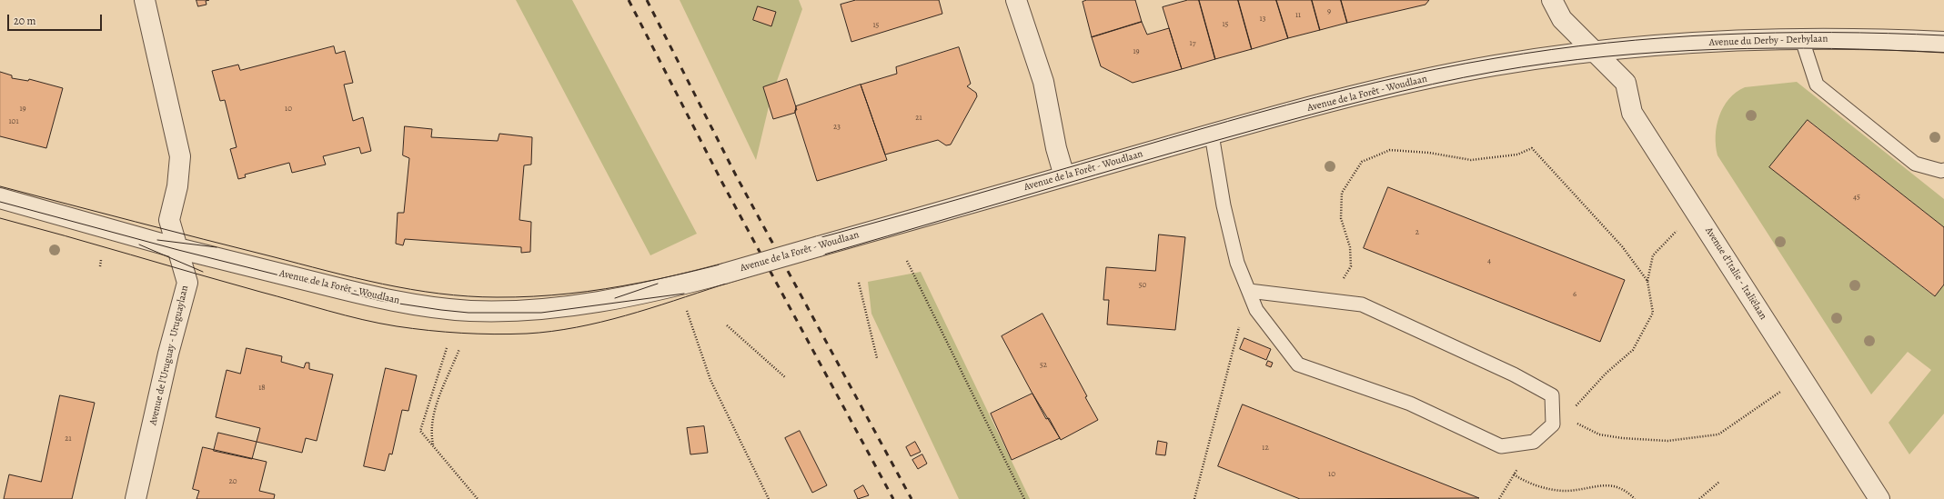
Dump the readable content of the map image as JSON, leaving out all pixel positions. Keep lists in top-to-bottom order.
{
  "streets": {
    "street": [
      "Avenue du Derby - Derbylaan",
      "Avenue de la Forêt - Woudlaan",
      "Avenue d'Italie - Italiëlaan",
      "Avenue de l'Uruguay - Uruguaylaan"
    ]
  },
  "crossings": [
    ["Avenue du Derby - Derbylaan", "Avenue de la Forêt - Woudlaan"],
    ["Avenue du Derby - Derbylaan", "Avenue d'Italie - Italiëlaan"],
    ["Avenue de la Forêt - Woudlaan", "Avenue d'Italie - Italiëlaan"],
    ["Avenue de la Forêt - Woudlaan", "Avenue de l'Uruguay - Uruguaylaan"]
  ],
  "house_numbers": [
    "9",
    "11",
    "13",
    "15",
    "15",
    "17",
    "19",
    "19",
    "10",
    "21",
    "101",
    "23",
    "45",
    "2",
    "4",
    "50",
    "6",
    "52",
    "18",
    "21",
    "12",
    "10",
    "20"
  ],
  "scale_bar": "20 m"
}
